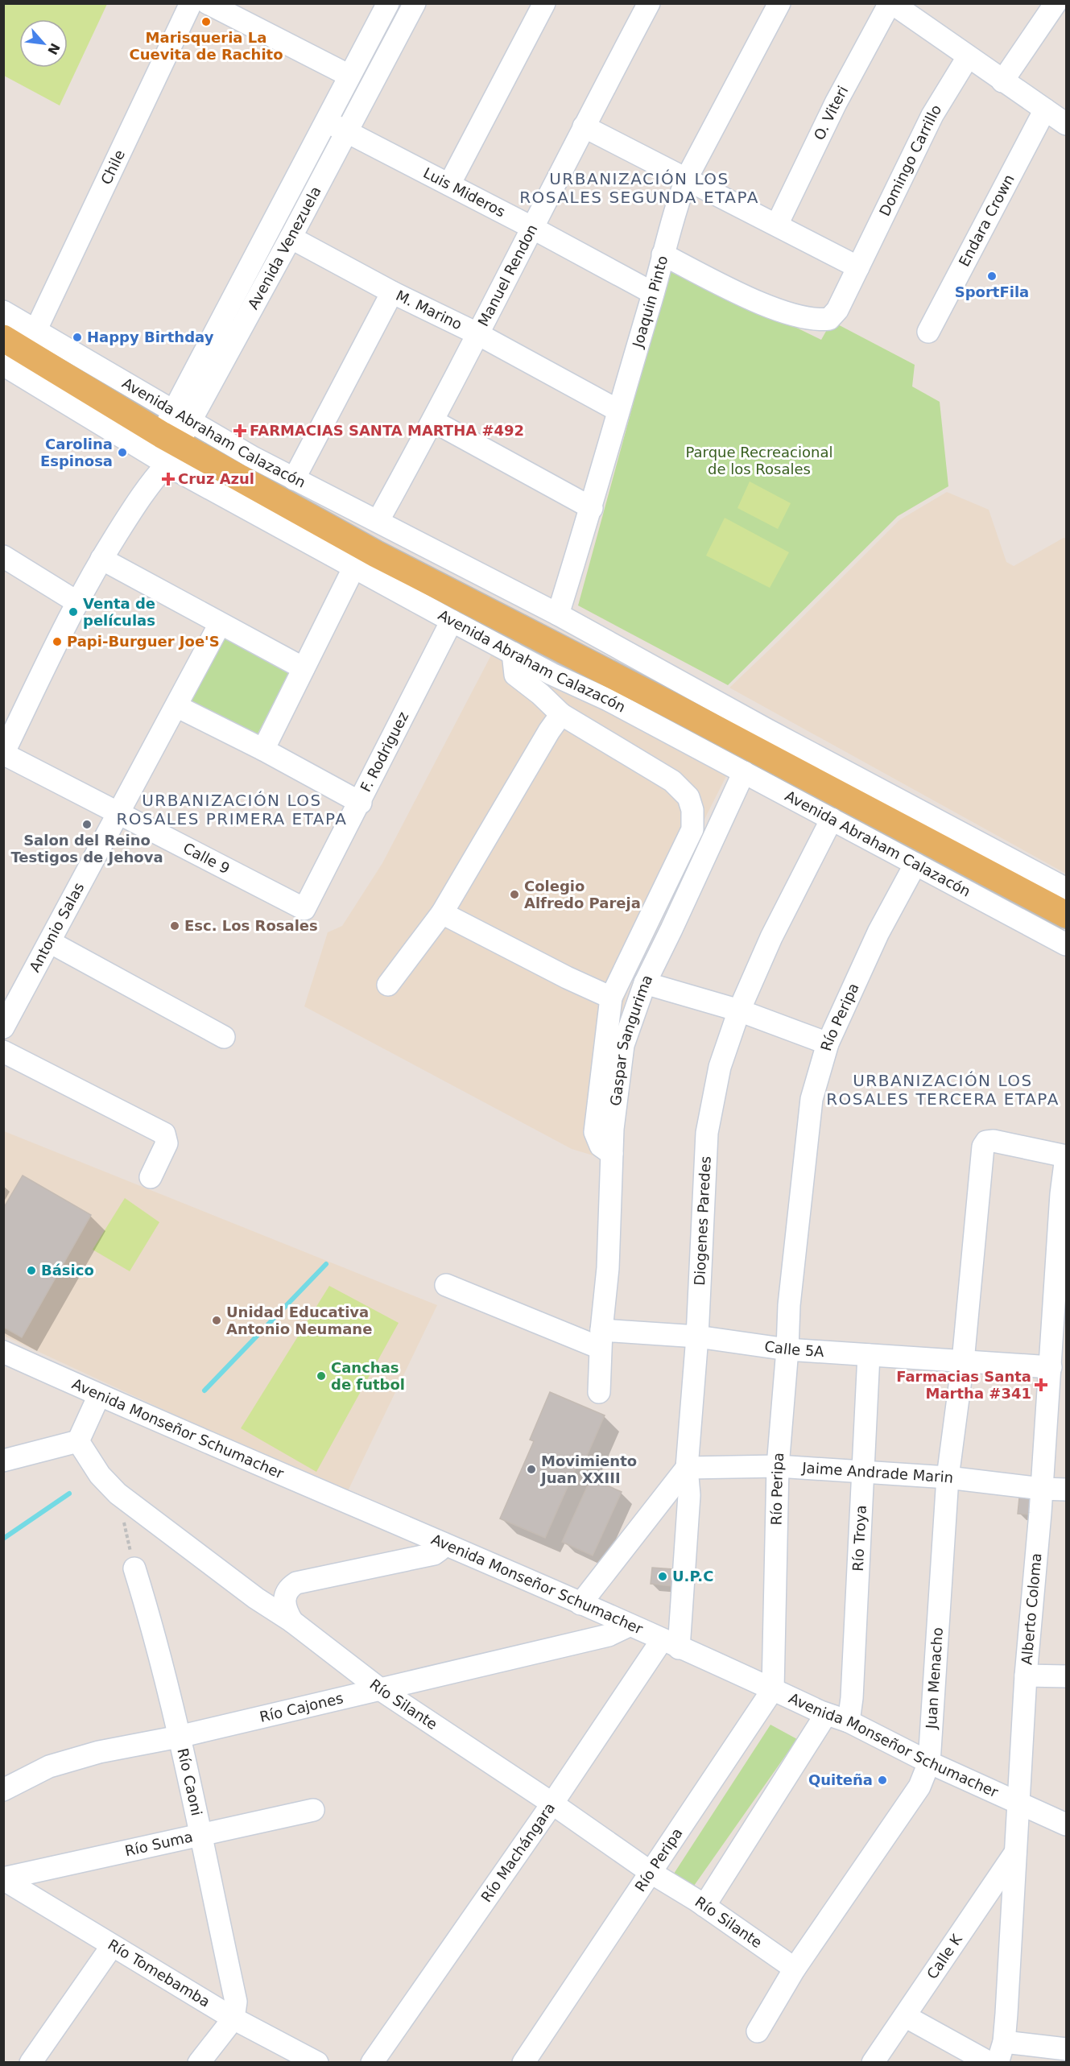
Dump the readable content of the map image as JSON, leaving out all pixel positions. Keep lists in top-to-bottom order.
{
  "streets": {
    "main road": ["Avenida Abraham Calazacón"],
    "street": [
      "O. Viteri",
      "Domingo Carrillo",
      "Chile",
      "Luis Mideros",
      "Endara Crown",
      "Avenida Venezuela",
      "Manuel Rendon",
      "Joaquin Pinto",
      "M. Marino",
      "F. Rodriguez",
      "Calle 9",
      "Antonio Salas",
      "Río Peripa",
      "Gaspar Sangurima",
      "Diogenes Paredes",
      "Calle 5A",
      "Avenida Monseñor Schumacher",
      "Jaime Andrade Marin",
      "Río Troya",
      "Alberto Coloma",
      "Juan Menacho",
      "Río Silante",
      "Río Cajones",
      "Río Caoni",
      "Río Suma",
      "Río Machángara",
      "Calle K",
      "Río Tomebamba"
    ]
  },
  "crossings": [
    ["Domingo Carrillo", "Joaquin Pinto"],
    ["Chile", "Avenida Abraham Calazacón"],
    ["Luis Mideros", "Avenida Venezuela"],
    ["Luis Mideros", "Manuel Rendon"],
    ["Luis Mideros", "Joaquin Pinto"],
    ["Avenida Venezuela", "M. Marino"],
    ["Avenida Venezuela", "Avenida Abraham Calazacón"],
    ["Avenida Venezuela", "Calle 9"],
    ["Manuel Rendon", "M. Marino"],
    ["Manuel Rendon", "Avenida Abraham Calazacón"],
    ["Joaquin Pinto", "M. Marino"],
    ["Joaquin Pinto", "Avenida Abraham Calazacón"],
    ["Avenida Abraham Calazacón", "F. Rodriguez"],
    ["Avenida Abraham Calazacón", "Río Peripa"],
    ["Avenida Abraham Calazacón", "Gaspar Sangurima"],
    ["Avenida Abraham Calazacón", "Diogenes Paredes"],
    ["F. Rodriguez", "Calle 9"],
    ["Calle 9", "Antonio Salas"],
    ["Río Peripa", "Calle 5A"],
    ["Río Peripa", "Avenida Monseñor Schumacher"],
    ["Río Peripa", "Jaime Andrade Marin"],
    ["Río Peripa", "Río Silante"],
    ["Gaspar Sangurima", "Calle 5A"],
    ["Diogenes Paredes", "Calle 5A"],
    ["Diogenes Paredes", "Avenida Monseñor Schumacher"],
    ["Diogenes Paredes", "Jaime Andrade Marin"],
    ["Diogenes Paredes", "Río Machángara"],
    ["Calle 5A", "Río Troya"],
    ["Calle 5A", "Alberto Coloma"],
    ["Calle 5A", "Juan Menacho"],
    ["Avenida Monseñor Schumacher", "Río Troya"],
    ["Avenida Monseñor Schumacher", "Alberto Coloma"],
    ["Avenida Monseñor Schumacher", "Juan Menacho"],
    ["Avenida Monseñor Schumacher", "Río Cajones"],
    ["Avenida Monseñor Schumacher", "Río Machángara"],
    ["Jaime Andrade Marin", "Río Troya"],
    ["Jaime Andrade Marin", "Alberto Coloma"],
    ["Jaime Andrade Marin", "Juan Menacho"],
    ["Alberto Coloma", "Juan Menacho"],
    ["Alberto Coloma", "Calle K"],
    ["Juan Menacho", "Río Silante"],
    ["Río Silante", "Río Cajones"],
    ["Río Silante", "Río Machángara"],
    ["Río Cajones", "Río Caoni"],
    ["Río Caoni", "Río Suma"],
    ["Río Caoni", "Río Tomebamba"],
    ["Río Suma", "Río Tomebamba"]
  ],
  "districts": ["URBANIZACIÓN LOS ROSALES SEGUNDA ETAPA", "URBANIZACIÓN LOS ROSALES PRIMERA ETAPA", "URBANIZACIÓN LOS ROSALES TERCERA ETAPA"],
  "parks": ["Parque Recreacional de los Rosales"],
  "places": {
    "other": [
      "Marisqueria La Cuevita de Rachito",
      "SportFila",
      "Happy Birthday",
      "Carolina Espinosa",
      "Venta de películas",
      "Papi-Burguer Joe'S",
      "Salon del Reino Testigos de Jehova",
      "Colegio Alfredo Pareja",
      "Esc. Los Rosales",
      "Básico",
      "Unidad Educativa Antonio Neumane",
      "Canchas de futbol",
      "Movimiento Juan XXIII",
      "U.P.C",
      "Quiteña"
    ],
    "health": ["FARMACIAS SANTA MARTHA #492", "Cruz Azul", "Farmacias Santa Martha #341"]
  },
  "north": "bottom right"
}
